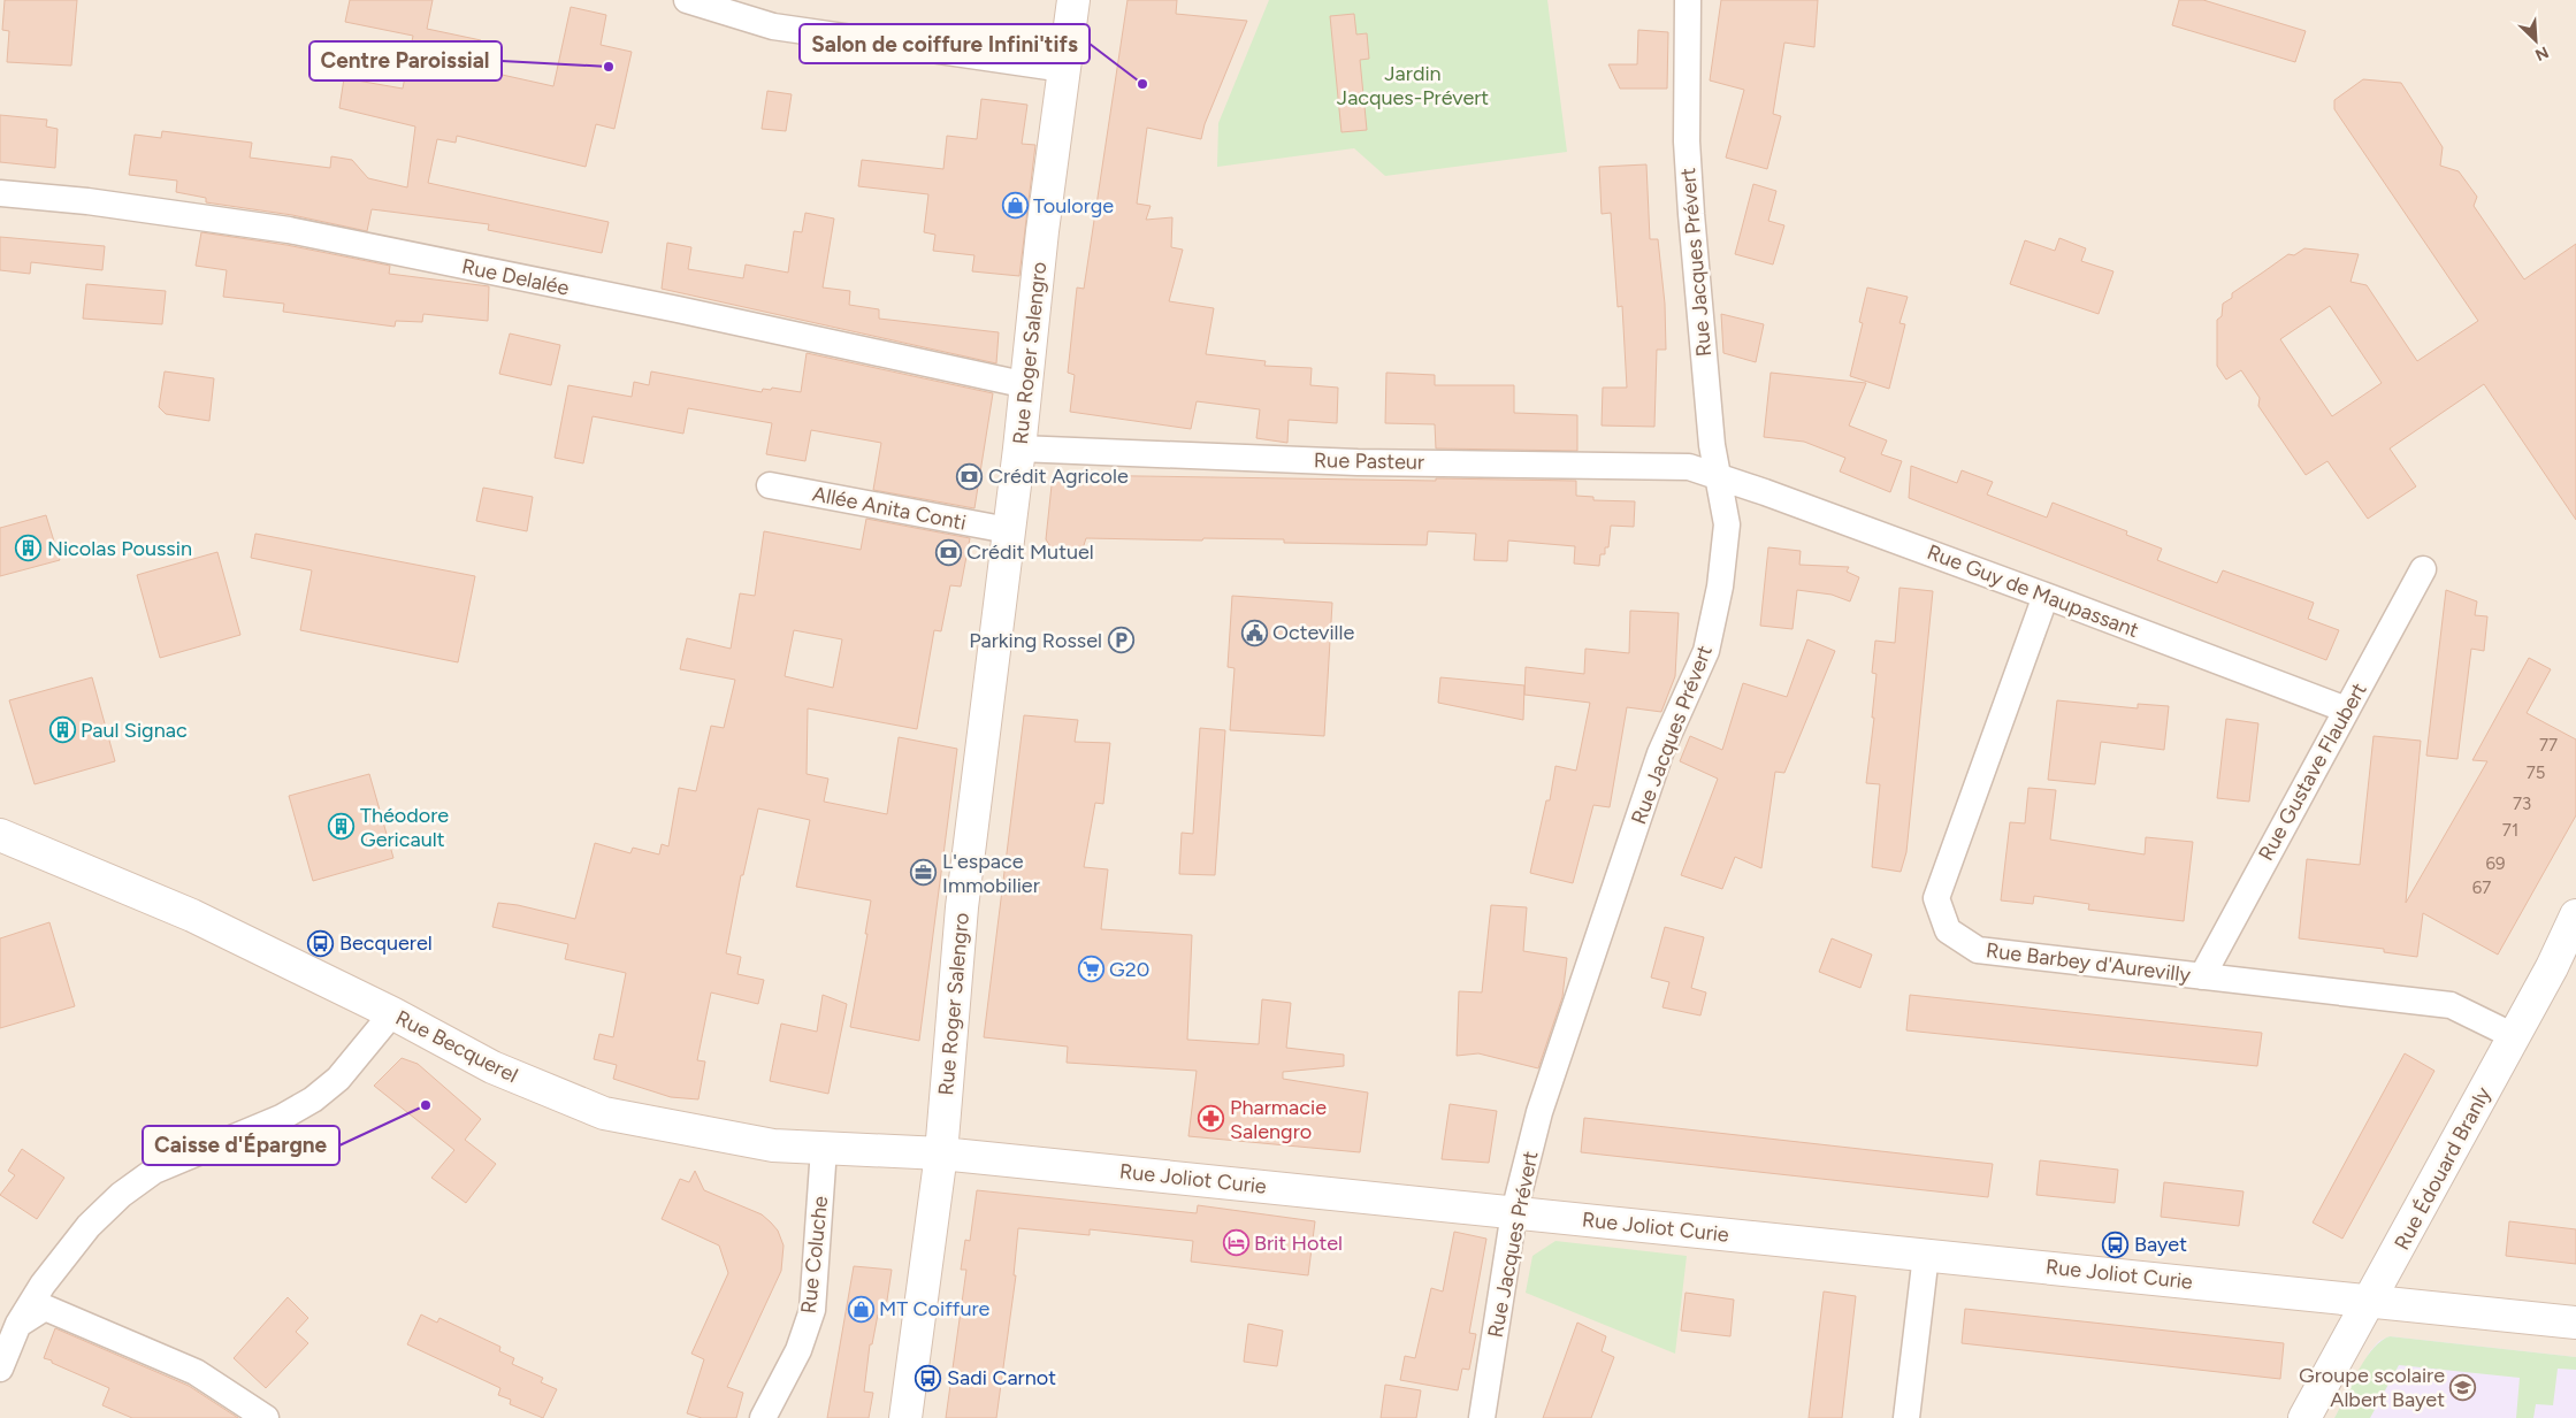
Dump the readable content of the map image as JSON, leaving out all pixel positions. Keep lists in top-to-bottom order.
{
  "streets": {
    "main road": [
      "Rue Roger Salengro",
      "Rue Becquerel",
      "Rue Édouard Branly",
      "Rue Joliot Curie"
    ],
    "street": [
      "Rue Jacques Prévert",
      "Rue Delalée",
      "Rue Pasteur",
      "Allée Anita Conti",
      "Rue Guy de Maupassant",
      "Rue Gustave Flaubert",
      "Rue Barbey d'Aurevilly",
      "Rue Coluche"
    ]
  },
  "crossings": [
    ["Rue Jacques Prévert", "Rue Pasteur"],
    ["Rue Jacques Prévert", "Rue Guy de Maupassant"],
    ["Rue Jacques Prévert", "Rue Joliot Curie"],
    ["Rue Delalée", "Rue Roger Salengro"],
    ["Rue Roger Salengro", "Rue Pasteur"],
    ["Rue Roger Salengro", "Allée Anita Conti"],
    ["Rue Roger Salengro", "Rue Becquerel"],
    ["Rue Roger Salengro", "Rue Joliot Curie"],
    ["Rue Pasteur", "Rue Guy de Maupassant"],
    ["Rue Guy de Maupassant", "Rue Gustave Flaubert"],
    ["Rue Guy de Maupassant", "Rue Barbey d'Aurevilly"],
    ["Rue Gustave Flaubert", "Rue Barbey d'Aurevilly"],
    ["Rue Barbey d'Aurevilly", "Rue Édouard Branly"],
    ["Rue Becquerel", "Rue Joliot Curie"],
    ["Rue Becquerel", "Rue Coluche"],
    ["Rue Édouard Branly", "Rue Joliot Curie"]
  ],
  "parks": ["Jardin Jacques-Prévert"],
  "places": {
    "other": ["Centre Paroissial", "Salon de coiffure Infini'tifs", "Caisse d'Épargne"],
    "shop": ["Toulorge", "MT Coiffure"],
    "bank": ["Crédit Agricole", "Crédit Mutuel"],
    "building": ["Nicolas Poussin", "Paul Signac", "Théodore Gericault"],
    "public building": ["Octeville"],
    "parking": ["Parking Rossel"],
    "office": ["L'espace Immobilier"],
    "bus stop": ["Becquerel", "Bayet", "Sadi Carnot"],
    "supermarket": ["G20"],
    "pharmacy": ["Pharmacie Salengro"],
    "hotel": ["Brit Hotel"],
    "school or university": ["Groupe scolaire Albert Bayet"]
  },
  "house_numbers": [
    "77",
    "75",
    "73",
    "71",
    "69",
    "67"
  ],
  "north": "bottom right"
}
